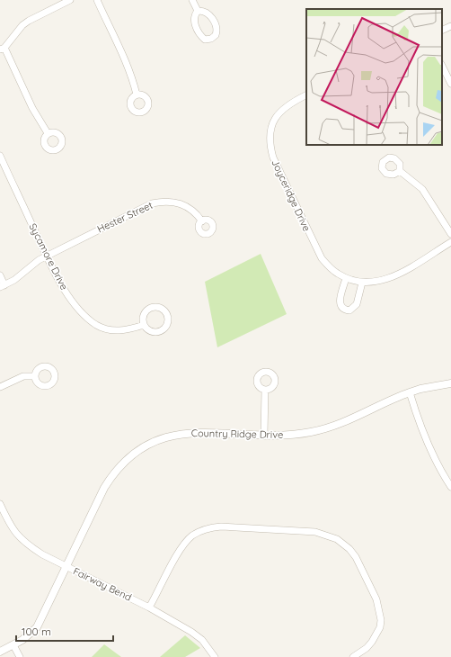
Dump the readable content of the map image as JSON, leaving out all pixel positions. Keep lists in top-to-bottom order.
{
  "streets": {
    "street": [
      "Joyceridge Drive",
      "Hester Street",
      "Sycamore Drive",
      "Country Ridge Drive",
      "Fairway Bend"
    ]
  },
  "crossings": [
    ["Hester Street", "Sycamore Drive"],
    ["Country Ridge Drive", "Fairway Bend"]
  ],
  "scale_bar": "100 m"
}
